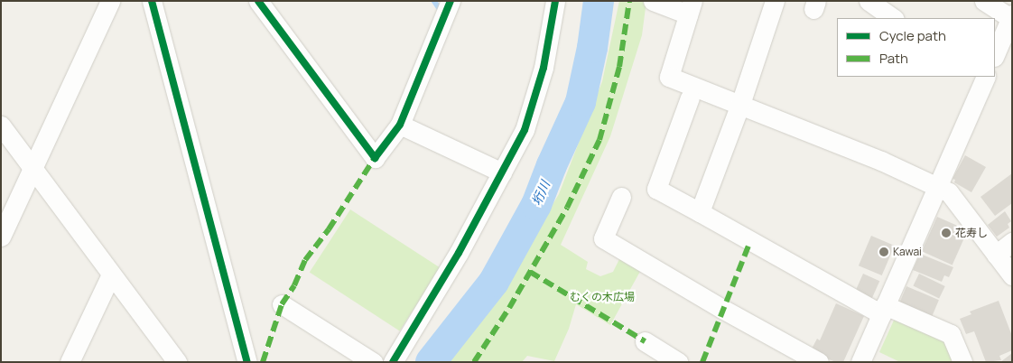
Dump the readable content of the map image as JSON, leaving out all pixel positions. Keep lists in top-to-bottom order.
{
  "water": ["垳川"],
  "parks": ["むくの木広場"],
  "places": ["花寿し", "Kawai"],
  "legend": ["Cycle path", "Path"]
}
